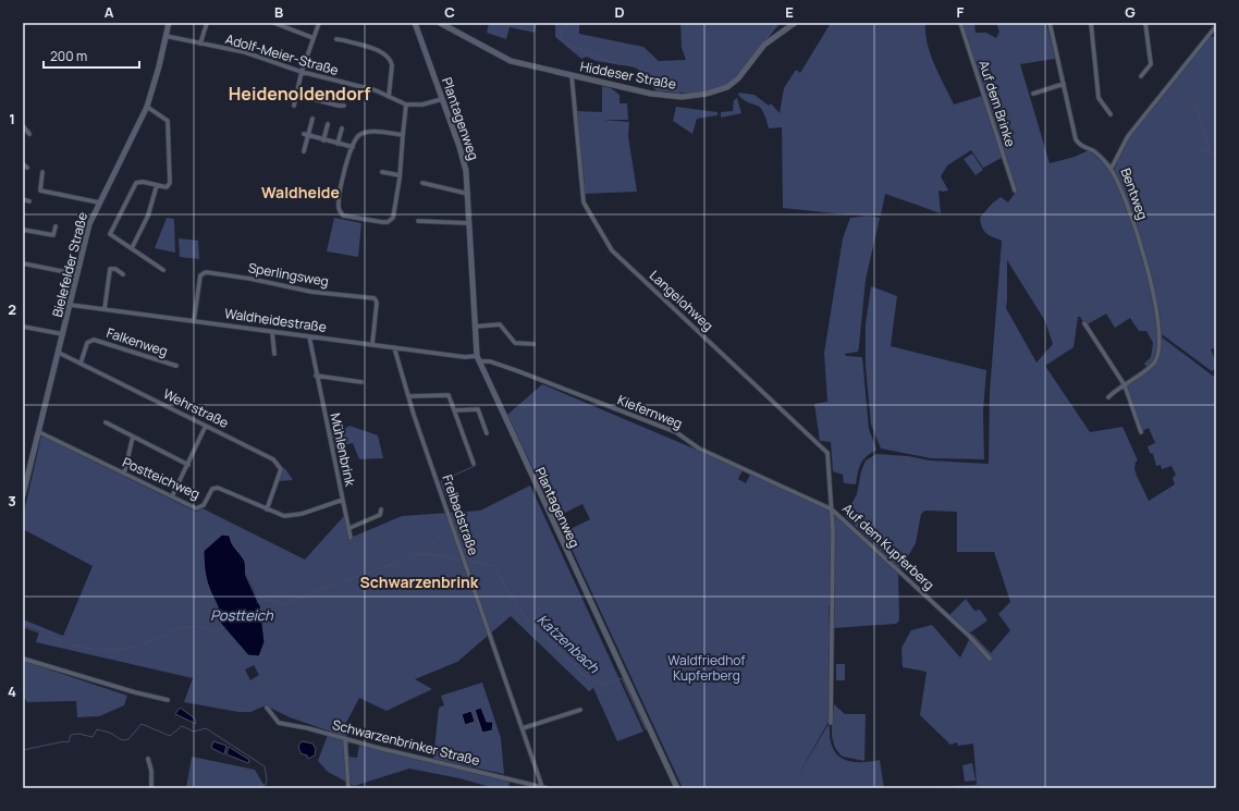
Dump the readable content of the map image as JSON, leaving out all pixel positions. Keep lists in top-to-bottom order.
{
  "streets": {
    "main road": ["Hiddeser Straße", "Plantagenweg", "Bielefelder Straße"],
    "street": [
      "Adolf-Meier-Straße",
      "Auf dem Brinke",
      "Bentweg",
      "Sperlingsweg",
      "Langelohweg",
      "Waldheidestraße",
      "Falkenweg",
      "Wehrstraße",
      "Kiefernweg",
      "Mühlenbrink",
      "Postteichweg",
      "Freibadstraße",
      "Auf dem Kupferberg",
      "Schwarzenbrinker Straße"
    ]
  },
  "crossings": [
    ["Adolf-Meier-Straße", "Plantagenweg"],
    ["Adolf-Meier-Straße", "Bielefelder Straße"],
    ["Hiddeser Straße", "Langelohweg"],
    ["Plantagenweg", "Waldheidestraße"],
    ["Plantagenweg", "Kiefernweg"],
    ["Bielefelder Straße", "Waldheidestraße"],
    ["Bielefelder Straße", "Wehrstraße"],
    ["Bielefelder Straße", "Postteichweg"],
    ["Sperlingsweg", "Waldheidestraße"],
    ["Langelohweg", "Kiefernweg"],
    ["Langelohweg", "Auf dem Kupferberg"],
    ["Waldheidestraße", "Kiefernweg"],
    ["Waldheidestraße", "Mühlenbrink"],
    ["Waldheidestraße", "Freibadstraße"],
    ["Falkenweg", "Wehrstraße"],
    ["Wehrstraße", "Postteichweg"],
    ["Kiefernweg", "Auf dem Kupferberg"],
    ["Freibadstraße", "Schwarzenbrinker Straße"]
  ],
  "districts": ["Heidenoldendorf", "Waldheide", "Schwarzenbrink"],
  "water": ["Postteich", "Katzenbach"],
  "parks": ["Waldfriedhof Kupferberg"],
  "scale_bar": "200 m",
  "grid": {
    "columns": [
      "A",
      "B",
      "C",
      "D",
      "E",
      "F",
      "G"
    ],
    "rows": [
      "1",
      "2",
      "3",
      "4"
    ]
  }
}
